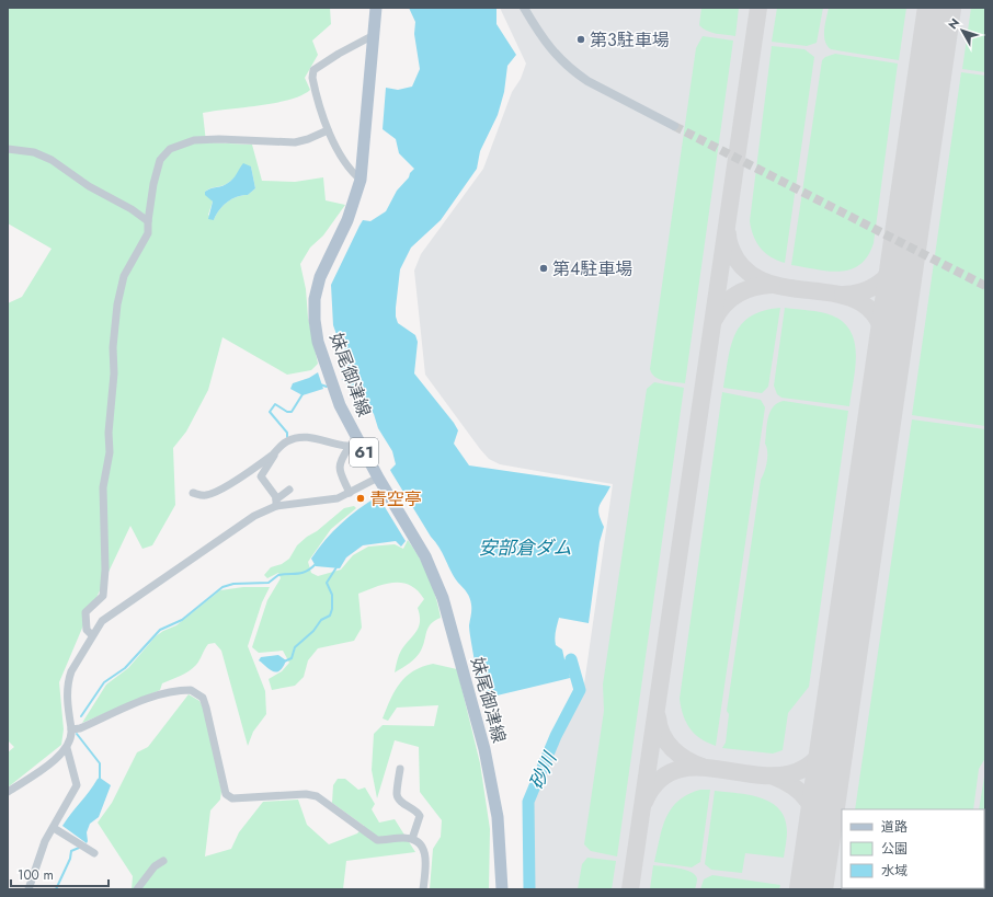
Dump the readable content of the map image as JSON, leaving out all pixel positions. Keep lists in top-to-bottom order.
{
  "streets": {
    "main road": ["妹尾御津線", "61"]
  },
  "water": ["安部倉ダム", "砂川"],
  "places": ["第3駐車場", "第4駐車場", "青空亭"],
  "legend": ["道路", "公園", "水域"],
  "scale_bar": "100 m",
  "north": "top left"
}
